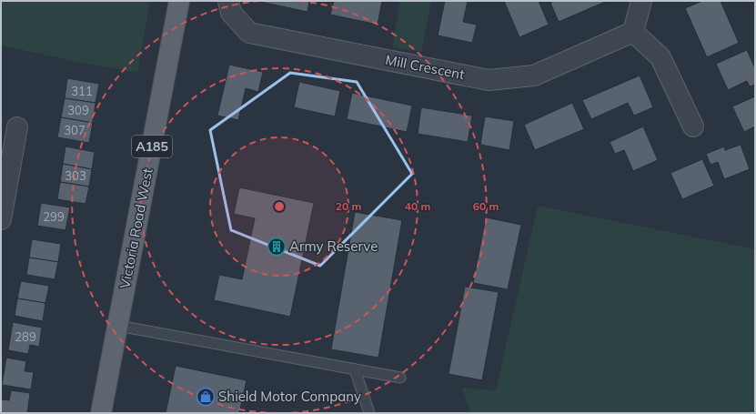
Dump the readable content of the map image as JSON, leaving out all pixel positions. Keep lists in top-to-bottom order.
{
  "streets": {
    "main road": ["A185", "Victoria Road West"],
    "street": ["Mill Crescent"]
  },
  "places": {
    "building": ["Army Reserve"],
    "shop": ["Shield Motor Company"]
  },
  "house_numbers": [
    "311",
    "309",
    "307",
    "303",
    "299",
    "289"
  ],
  "rings": ["20 m", "40 m", "60 m"]
}
